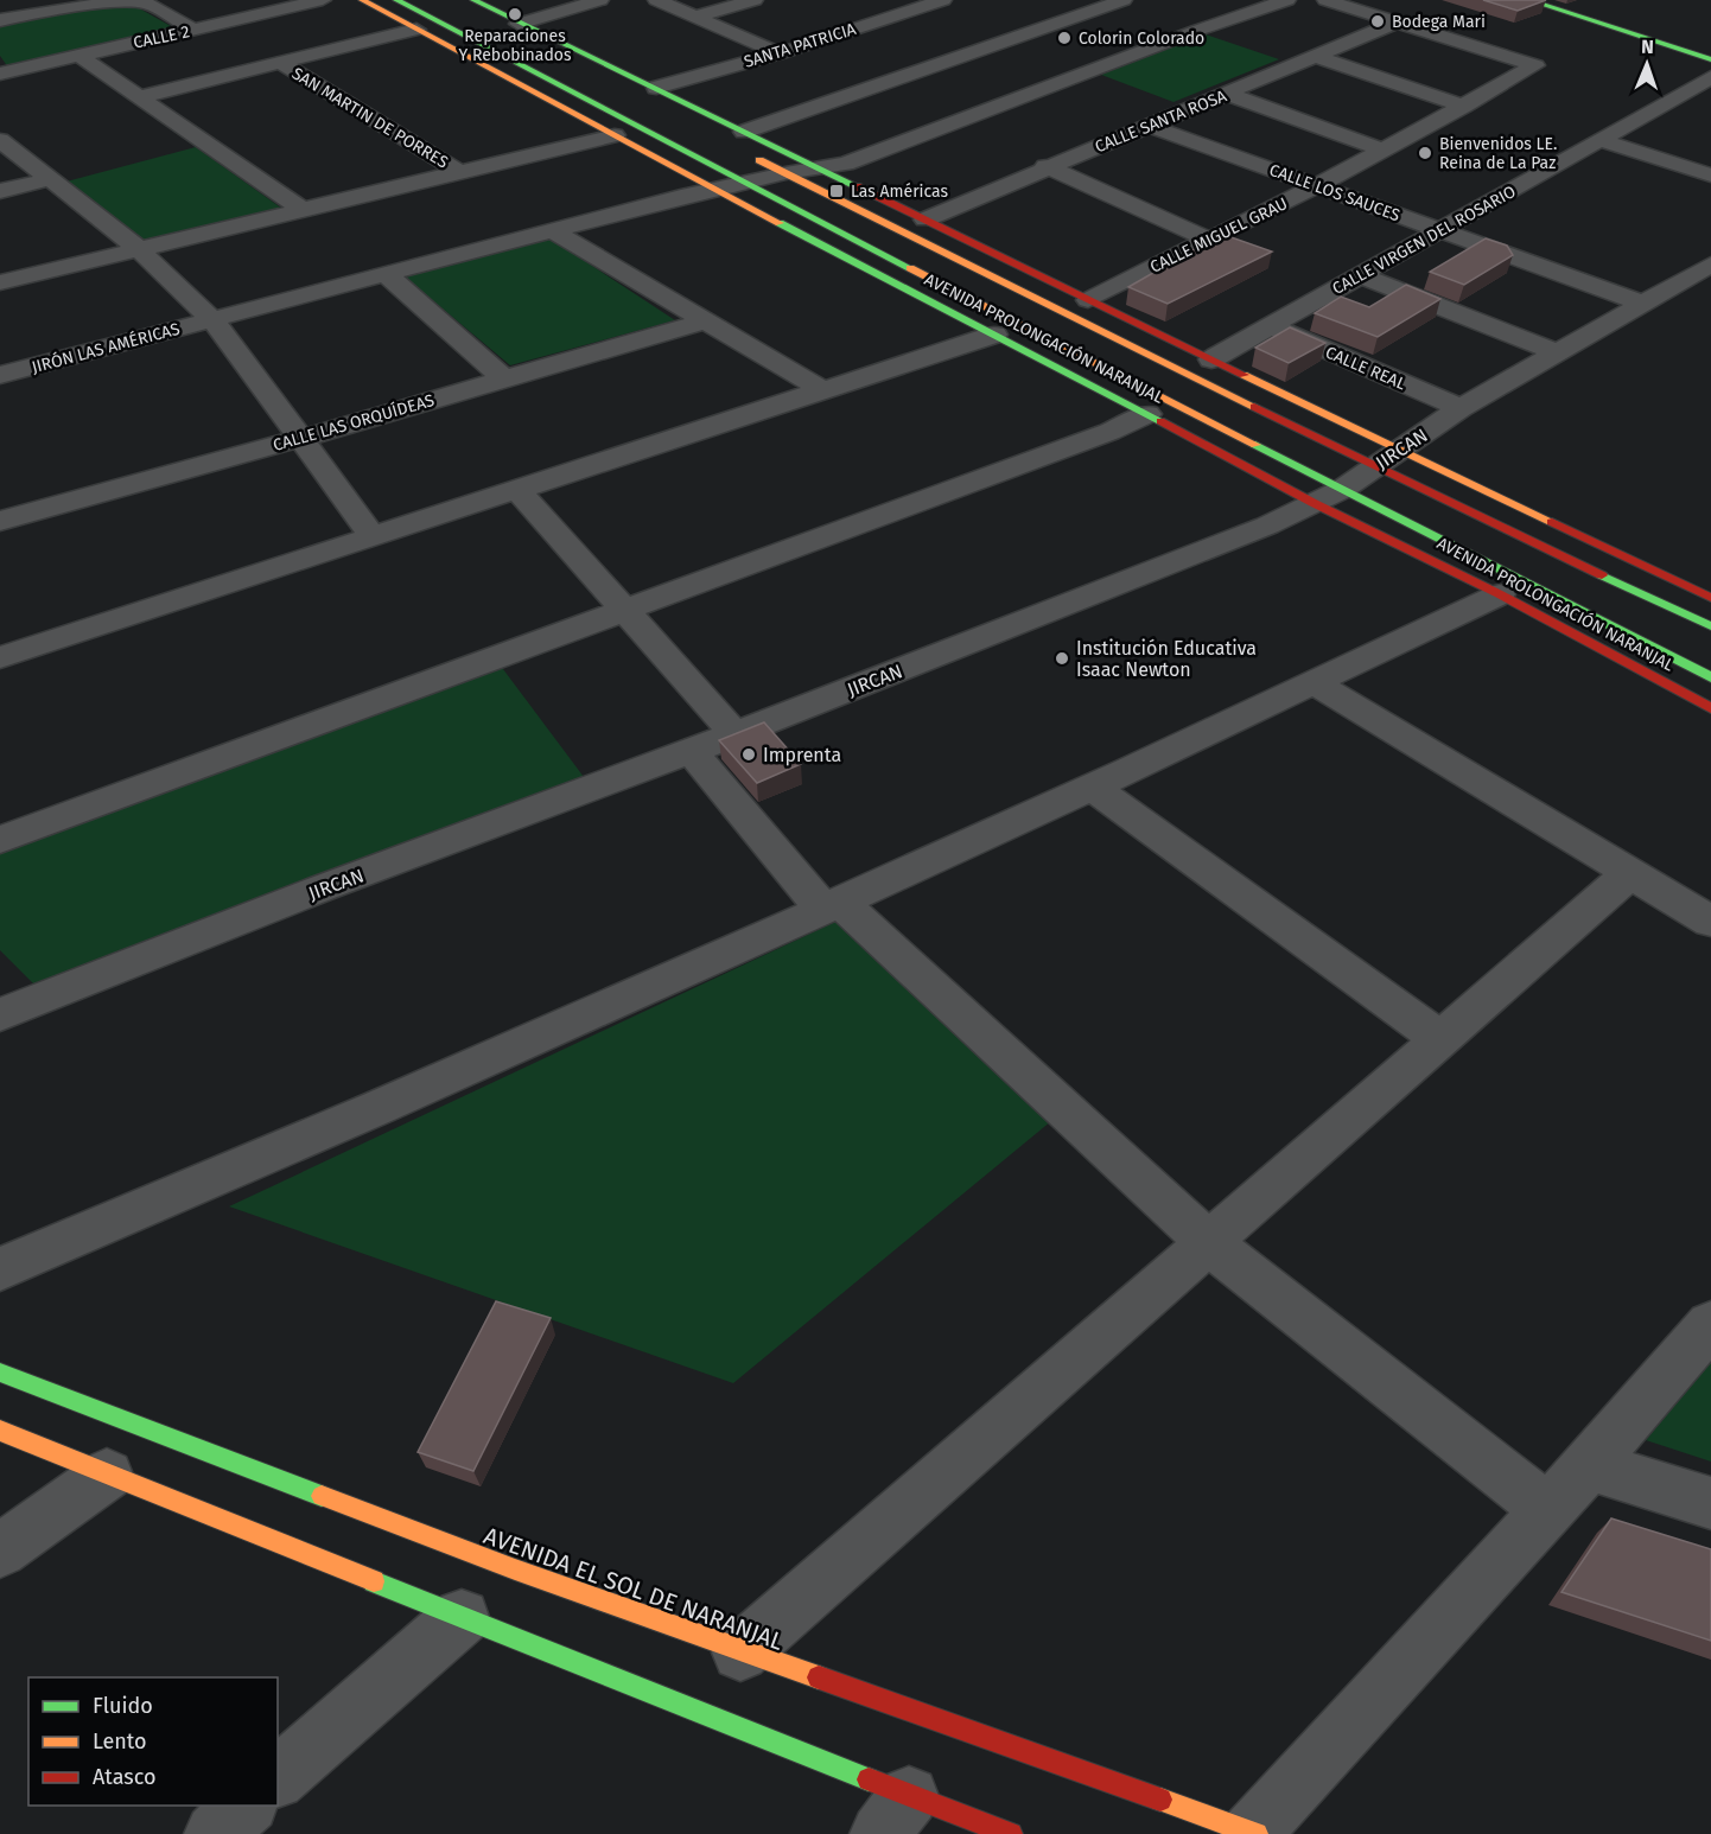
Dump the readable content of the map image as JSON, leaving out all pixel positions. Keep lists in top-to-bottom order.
{
  "streets": {
    "street": [
      "CALLE 2",
      "SANTA PATRICIA",
      "SAN MARTIN DE PORRES",
      "CALLE SANTA ROSA",
      "CALLE LOS SAUCES",
      "CALLE MIGUEL GRAU",
      "CALLE VIRGEN DEL ROSARIO",
      "AVENIDA PROLONGACIÓN NARANJAL",
      "JIRÓN LAS AMÉRICAS",
      "CALLE REAL",
      "CALLE LAS ORQUÍDEAS",
      "JIRCAN",
      "AVENIDA EL SOL DE NARANJAL"
    ]
  },
  "crossings": [
    ["SANTA PATRICIA", "AVENIDA PROLONGACIÓN NARANJAL"],
    ["CALLE SANTA ROSA", "CALLE LOS SAUCES"],
    ["CALLE SANTA ROSA", "CALLE MIGUEL GRAU"],
    ["CALLE SANTA ROSA", "AVENIDA PROLONGACIÓN NARANJAL"],
    ["CALLE LOS SAUCES", "CALLE MIGUEL GRAU"],
    ["CALLE LOS SAUCES", "CALLE VIRGEN DEL ROSARIO"],
    ["CALLE LOS SAUCES", "JIRCAN"],
    ["CALLE VIRGEN DEL ROSARIO", "CALLE REAL"],
    ["AVENIDA PROLONGACIÓN NARANJAL", "JIRÓN LAS AMÉRICAS"],
    ["AVENIDA PROLONGACIÓN NARANJAL", "JIRCAN"],
    ["CALLE REAL", "JIRCAN"]
  ],
  "places": {
    "other": [
      "Reparaciones Y Rebobinados",
      "Bodega Mari",
      "Colorin Colorado",
      "Bienvenidos LE. Reina de La Paz",
      "Institución Educativa Isaac Newton",
      "Imprenta"
    ],
    "transit": ["Las Américas"]
  },
  "legend": ["Fluido", "Lento", "Atasco"],
  "north": "top"
}
